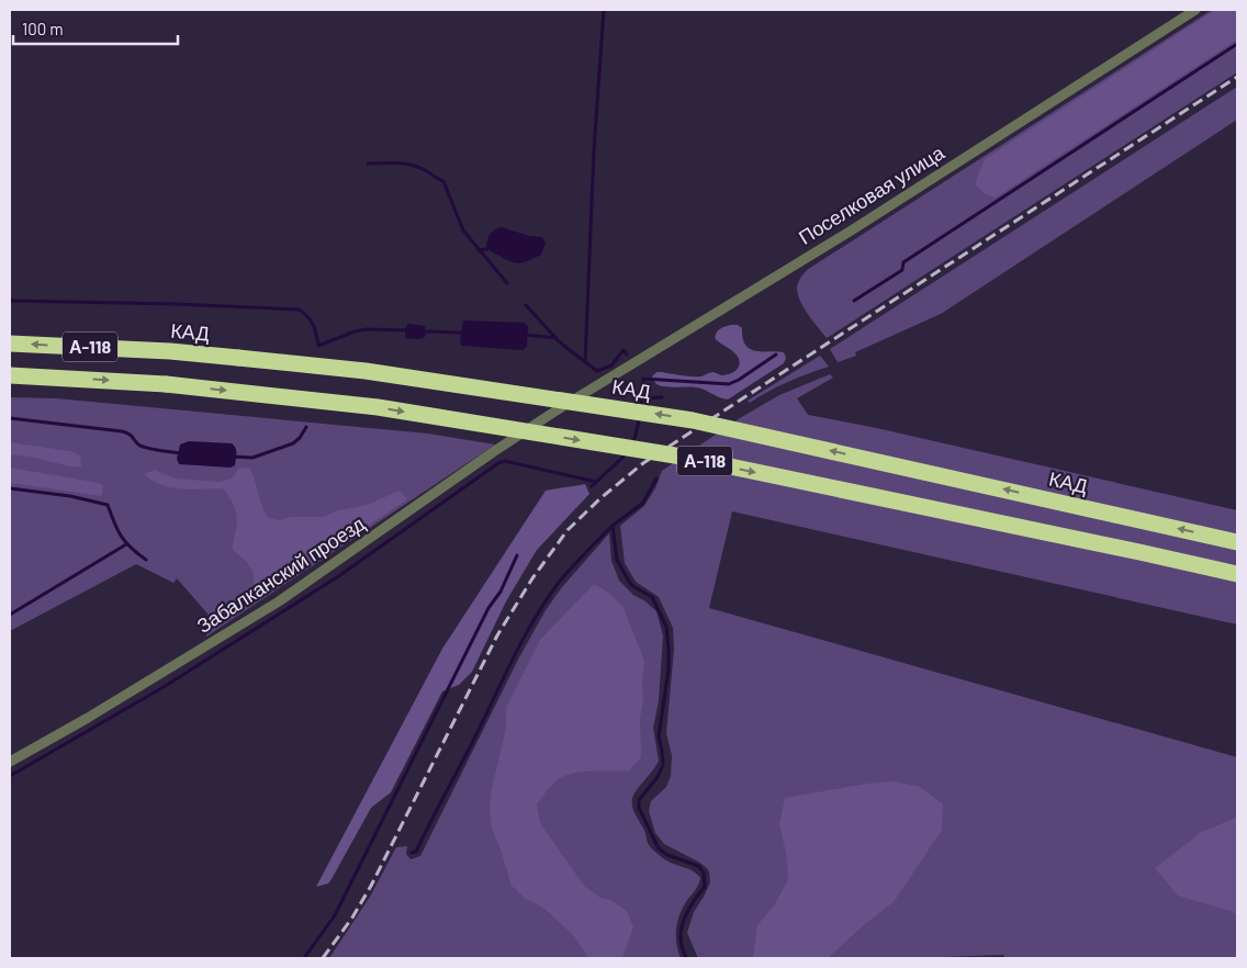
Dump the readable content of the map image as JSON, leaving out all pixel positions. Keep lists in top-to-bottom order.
{
  "streets": {
    "highway": ["КАД", "А-118"],
    "street": ["Поселковая улица", "Забалканский проезд"]
  },
  "crossings": [
    ["Поселковая улица", "Забалканский проезд"]
  ],
  "scale_bar": "100 m"
}
